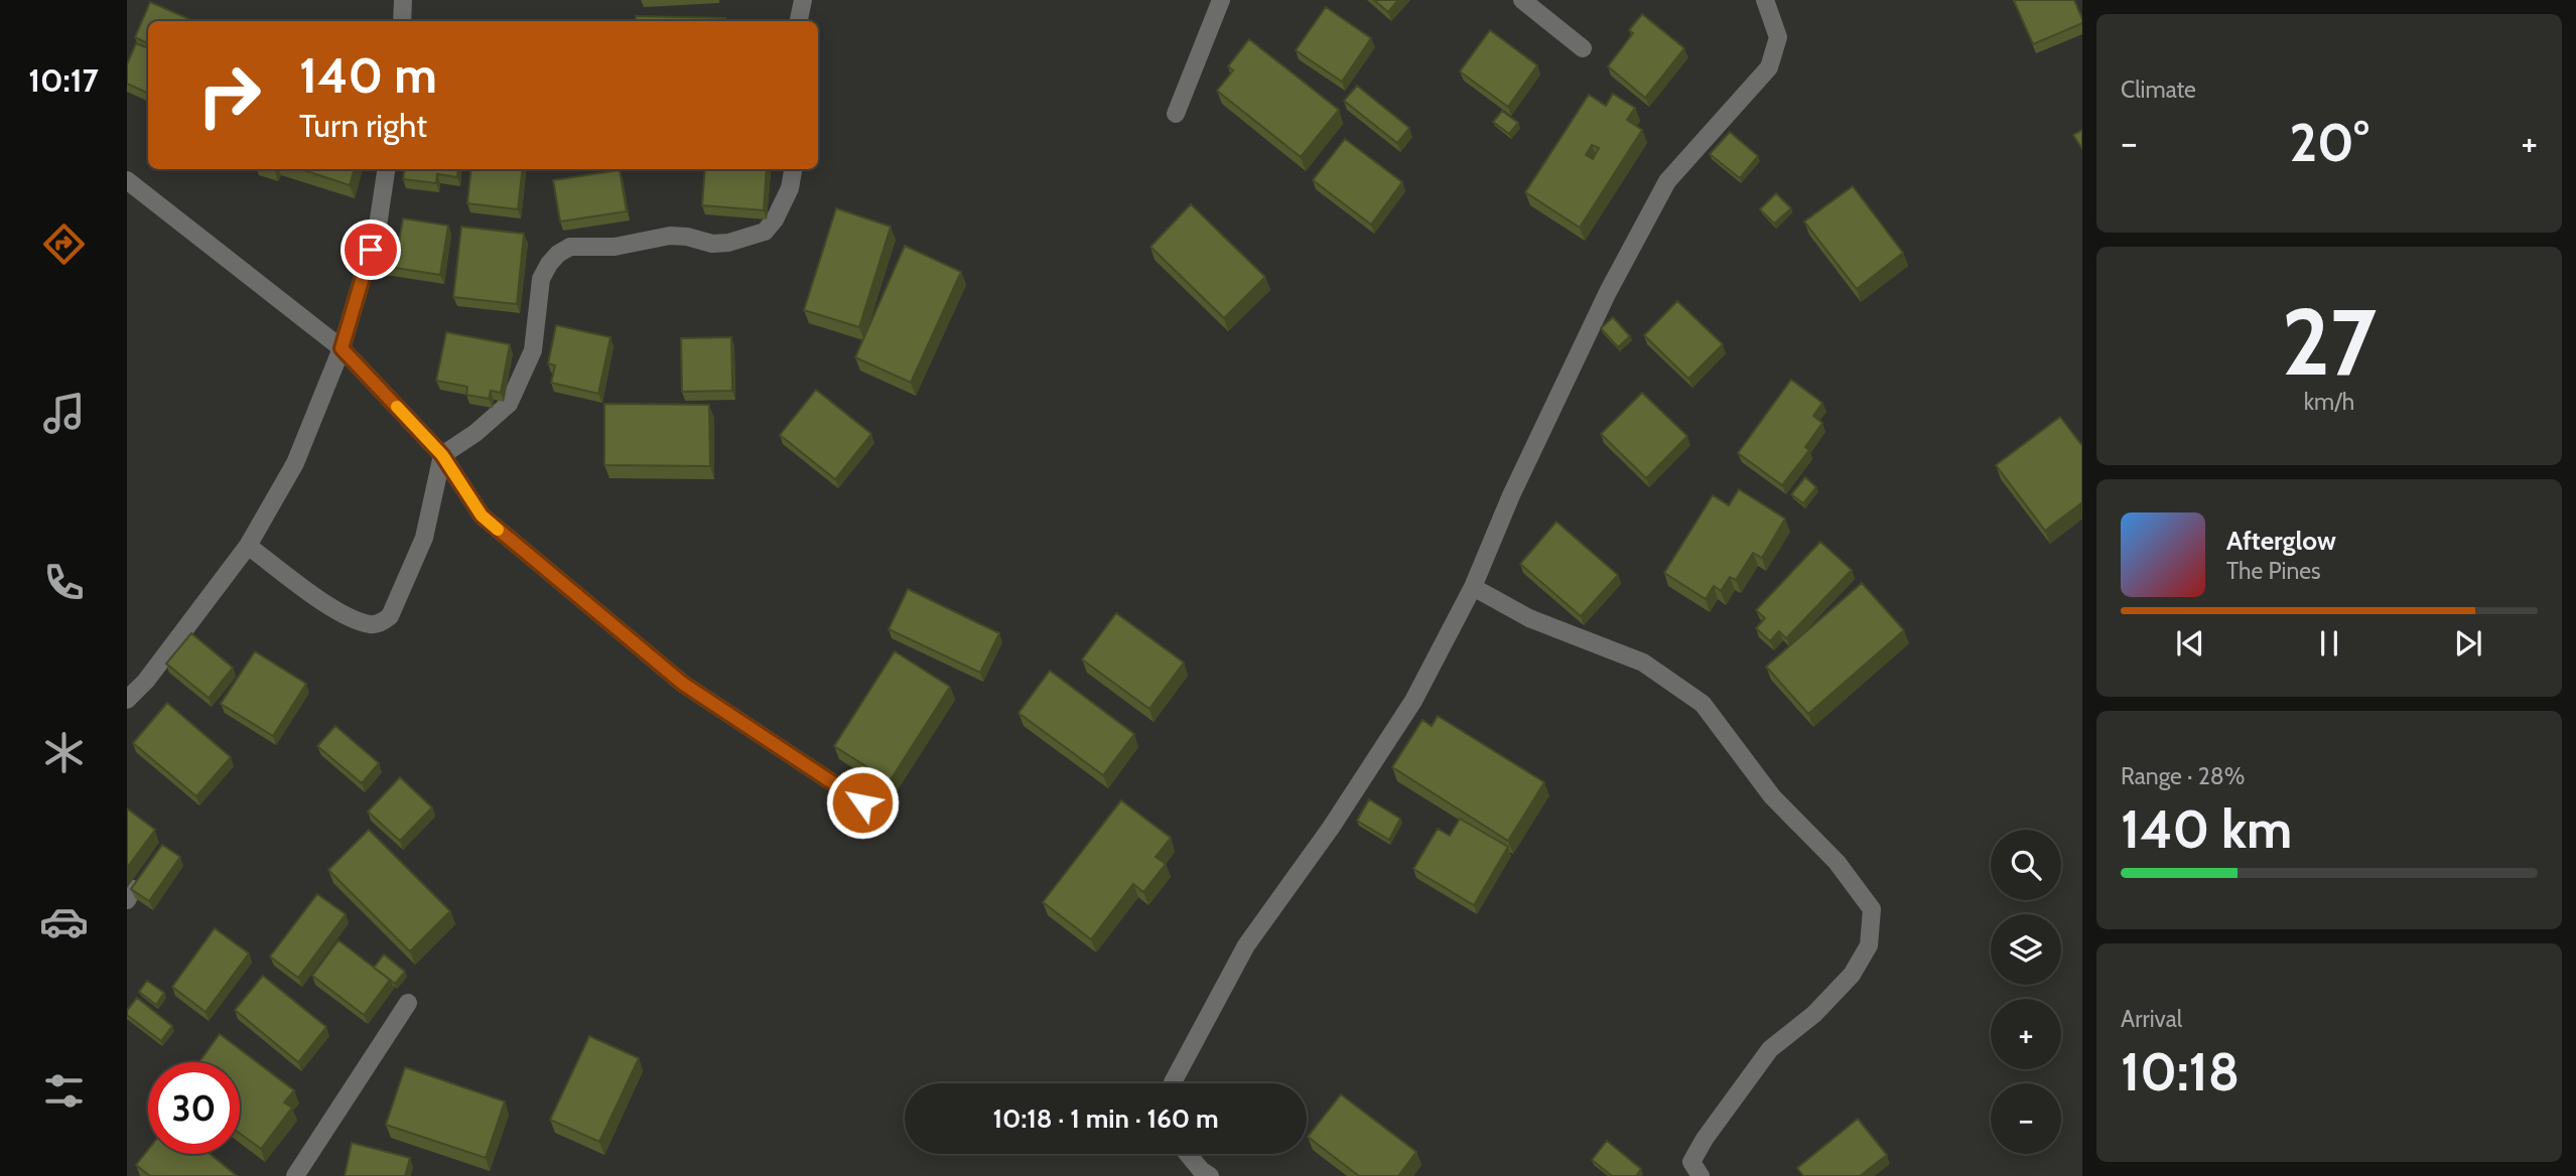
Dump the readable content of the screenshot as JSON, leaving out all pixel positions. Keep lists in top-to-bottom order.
{
  "page": {
    "tabs": "10:17",
    "tile": [
      "Climate",
      ["27", "km/h"],
      ["Range · 28%", "140 km"],
      ["Arrival", "10:18"]
    ],
    "turn": ["140 m", "Turn right"],
    "heat": ["−", "20°", "+"],
    "song": ["Afterglow", "The Pines"],
    "map_buttons": ["+", "−"],
    "limit": "30",
    "trip": "10:18 · 1 min · 160 m"
  }
}
